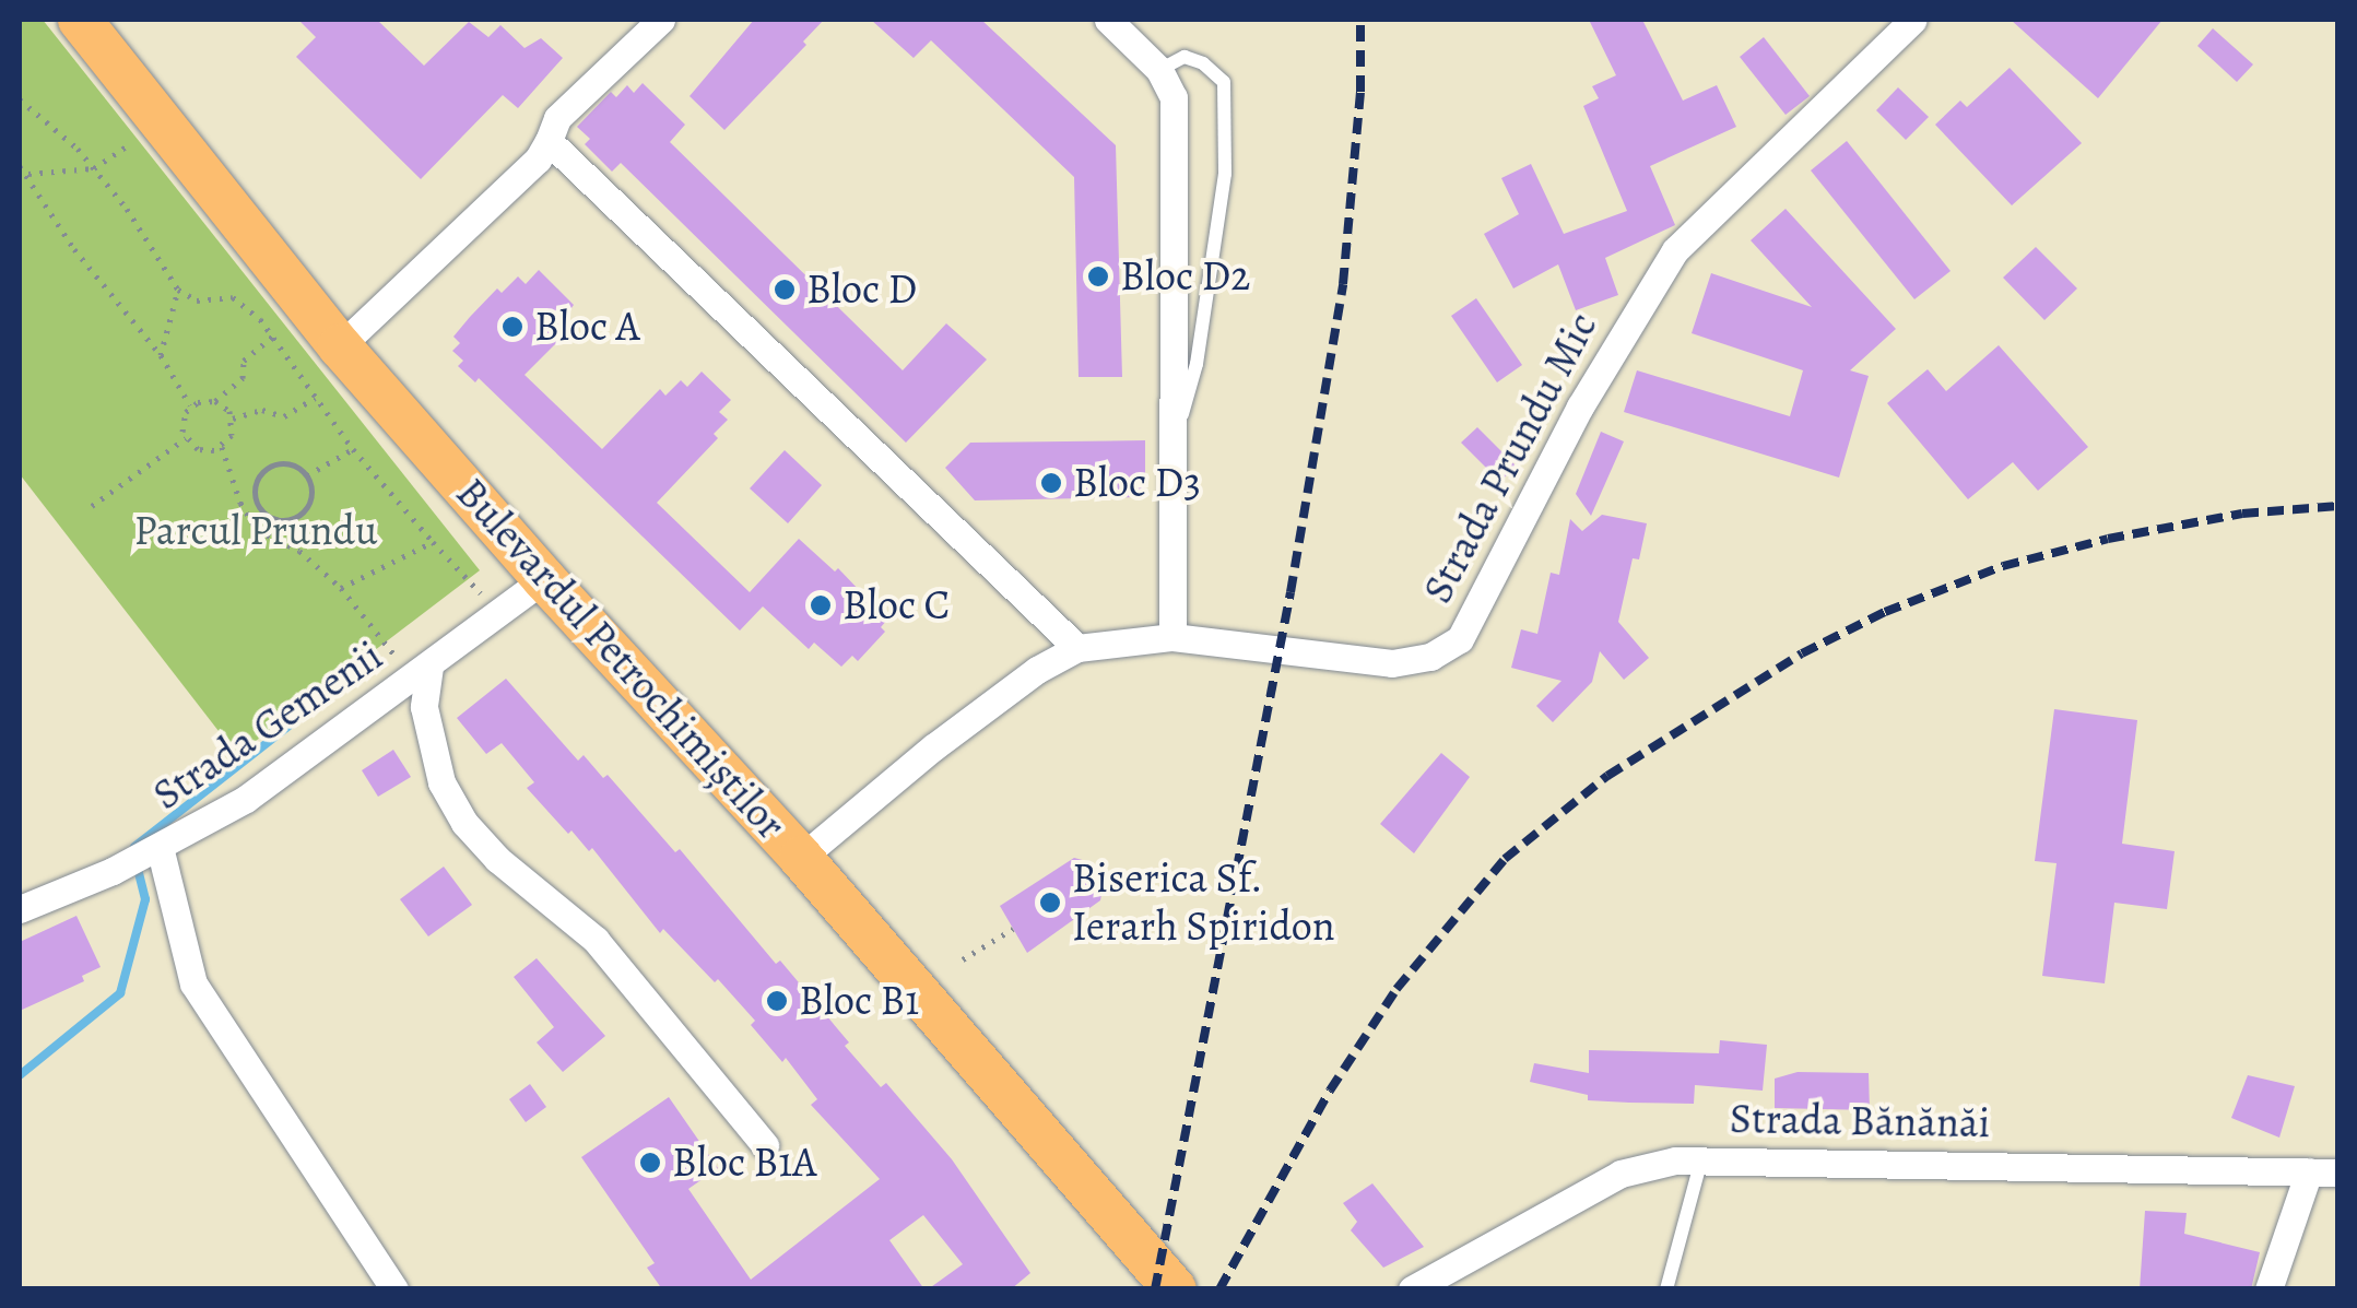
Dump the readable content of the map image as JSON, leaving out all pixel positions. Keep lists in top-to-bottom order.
{
  "streets": {
    "main road": ["Bulevardul Petrochimiștilor"],
    "street": ["Strada Prundu Mic", "Strada Gemenii", "Strada Bănănăi"]
  },
  "crossings": [
    ["Strada Prundu Mic", "Bulevardul Petrochimiștilor"],
    ["Bulevardul Petrochimiștilor", "Strada Gemenii"]
  ],
  "parks": ["Parcul Prundu"],
  "places": [
    "Bloc D2",
    "Bloc D",
    "Bloc A",
    "Bloc D3",
    "Bloc C",
    "Biserica Sf. Ierarh Spiridon",
    "Bloc B1",
    "Bloc B1A"
  ]
}
